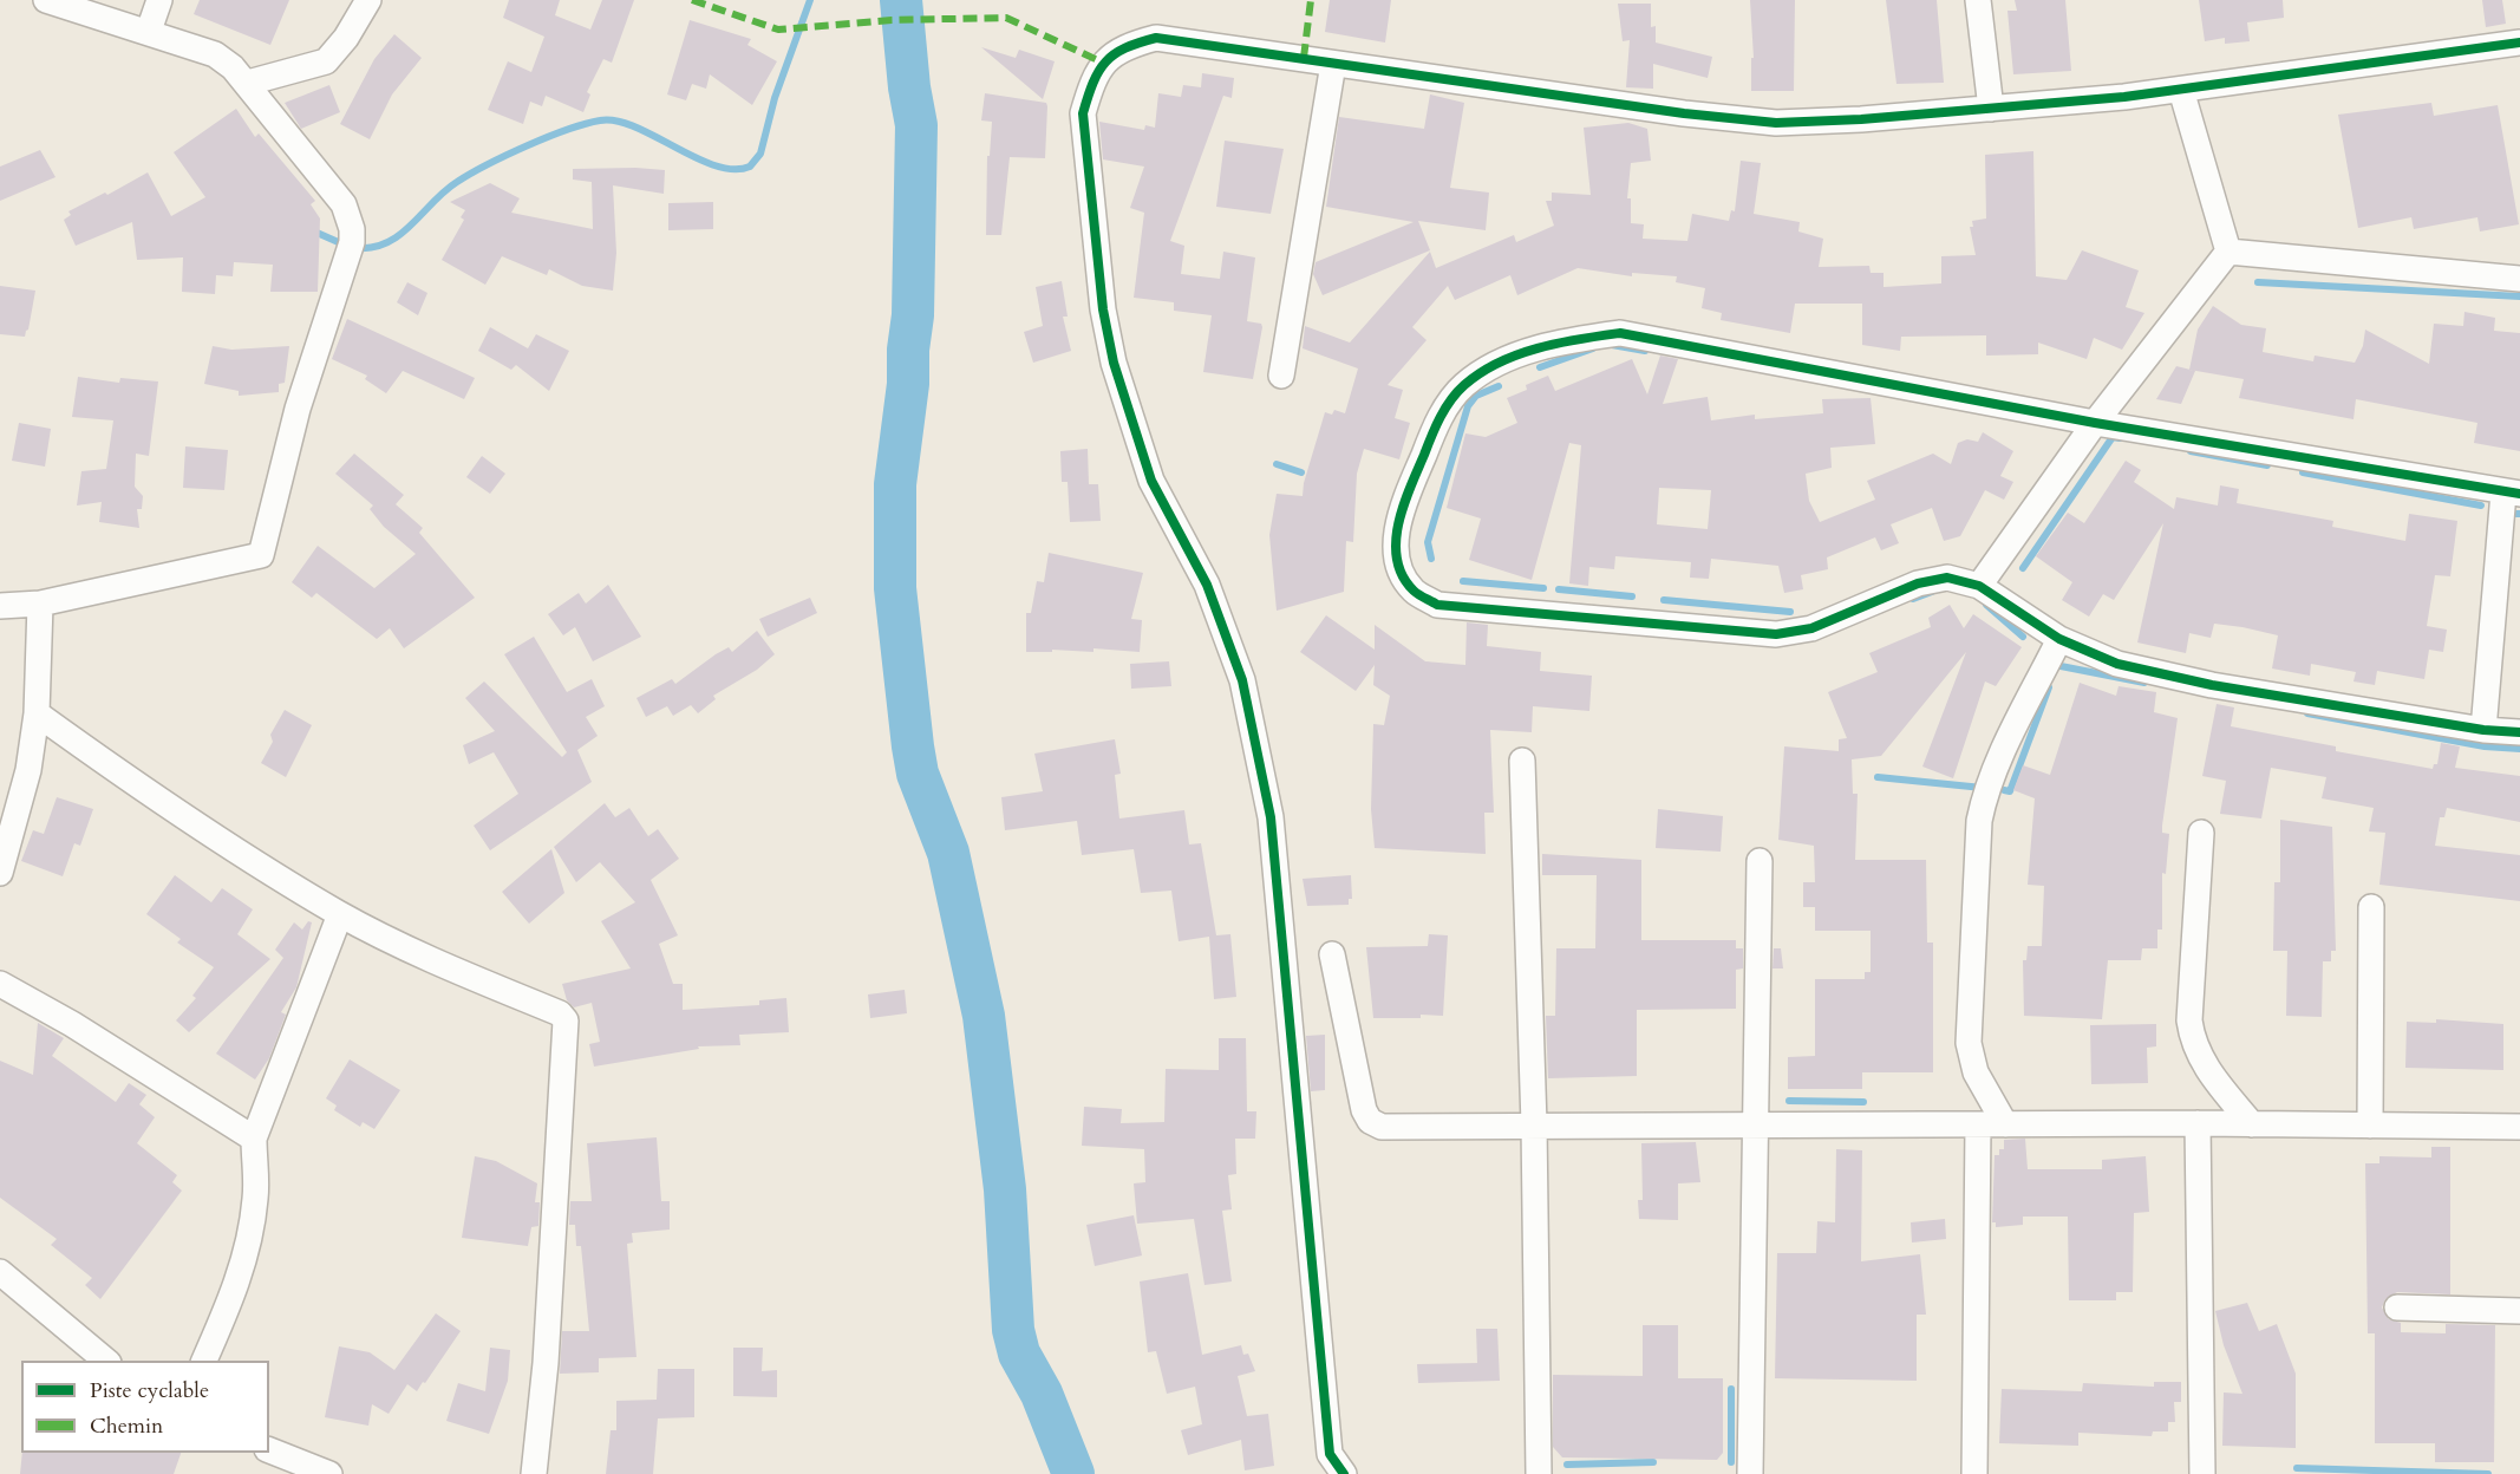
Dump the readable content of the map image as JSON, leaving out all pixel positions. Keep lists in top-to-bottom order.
{
  "legend": ["Piste cyclable", "Chemin"]
}
